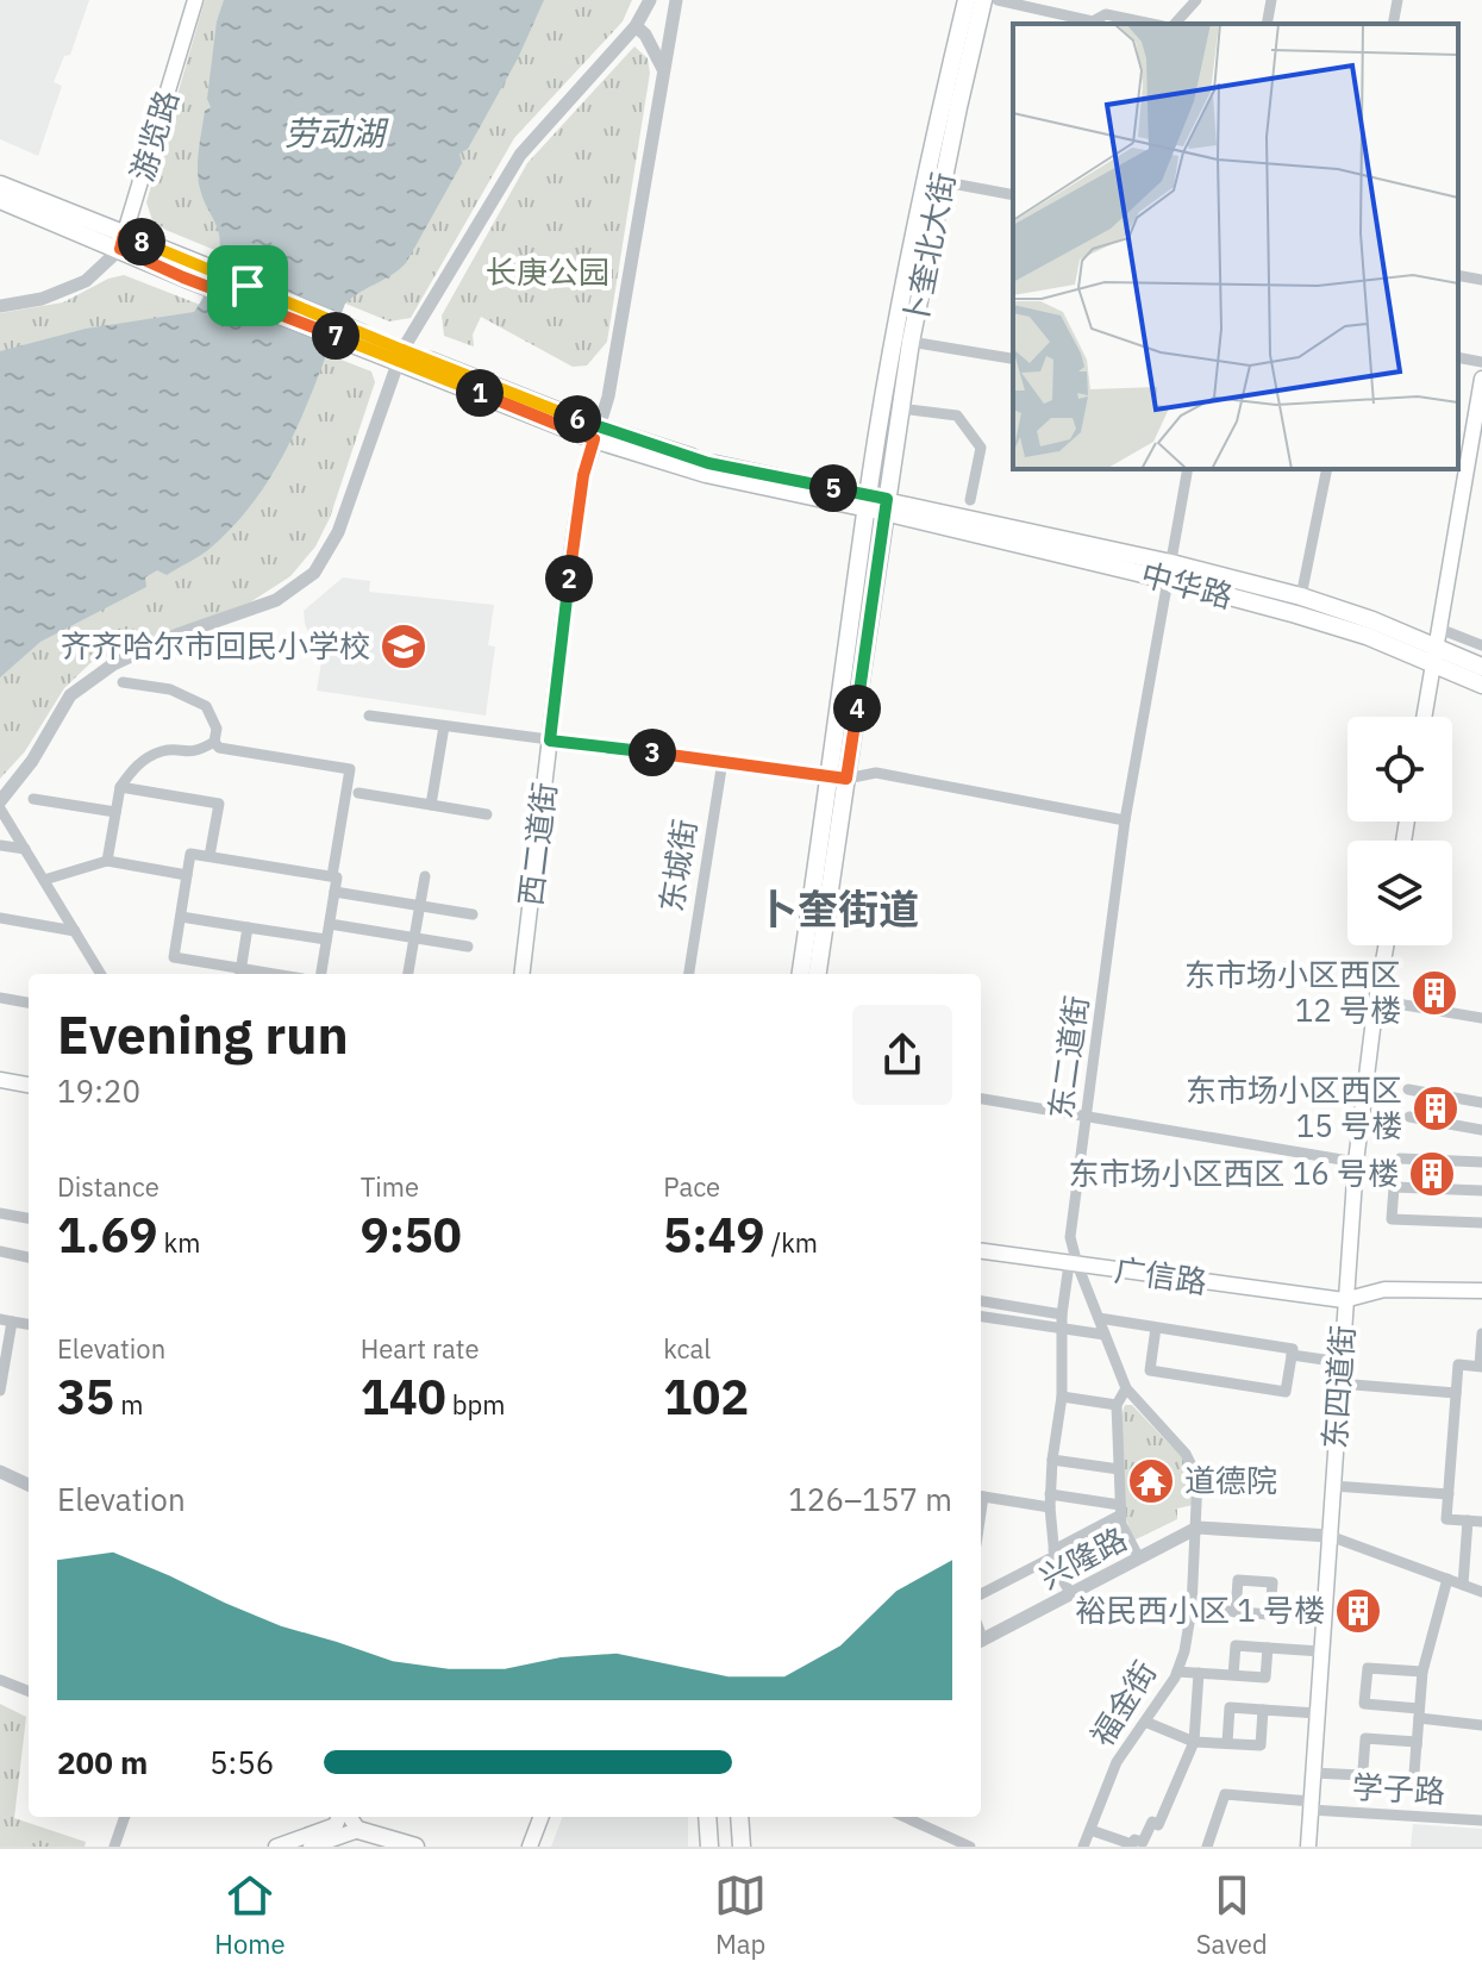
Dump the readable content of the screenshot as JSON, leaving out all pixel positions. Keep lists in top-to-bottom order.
{
  "streets": {
    "main road": [
      "游览路",
      "卜奎北大街",
      "中华路",
      "西二道街",
      "广信路",
      "东四道街"
    ],
    "street": [
      "东城街",
      "东二道街",
      "兴隆路",
      "福金街",
      "学子路"
    ]
  },
  "crossings": [
    ["卜奎北大街", "中华路"],
    ["中华路", "西二道街"],
    ["中华路", "东二道街"],
    ["东二道街", "广信路"],
    ["东二道街", "兴隆路"],
    ["东二道街", "福金街"],
    ["广信路", "东四道街"],
    ["东四道街", "学子路"],
    ["兴隆路", "福金街"]
  ],
  "districts": ["卜奎街道"],
  "water": ["劳动湖"],
  "parks": ["长庚公园"],
  "places": {
    "school or university": ["齐齐哈尔市回民小学校"],
    "building": [
      "东市场小区西区 12 号楼",
      "东市场小区西区 15 号楼",
      "东市场小区西区 16 号楼",
      "裕民西小区 1 号楼"
    ],
    "temple": ["道德院"]
  },
  "page": {
    "pins": [
      "8",
      "7",
      "1",
      "6",
      "5",
      "2",
      "4",
      "3"
    ],
    "heading": ["Evening run", "19:20"],
    "stats": [
      ["Distance", "1.69 km"],
      ["Time", "9:50"],
      ["Pace", "5:49 /km"],
      ["Elevation", "35 m"],
      ["Heart rate", "140 bpm"],
      ["kcal", "102"]
    ],
    "chart": ["Elevation", "126–157 m"],
    "list": [
      {
        "name": "200 m",
        "note": "5:56"
      }
    ],
    "tabs": ["Home", "Map", "Saved"]
  }
}
